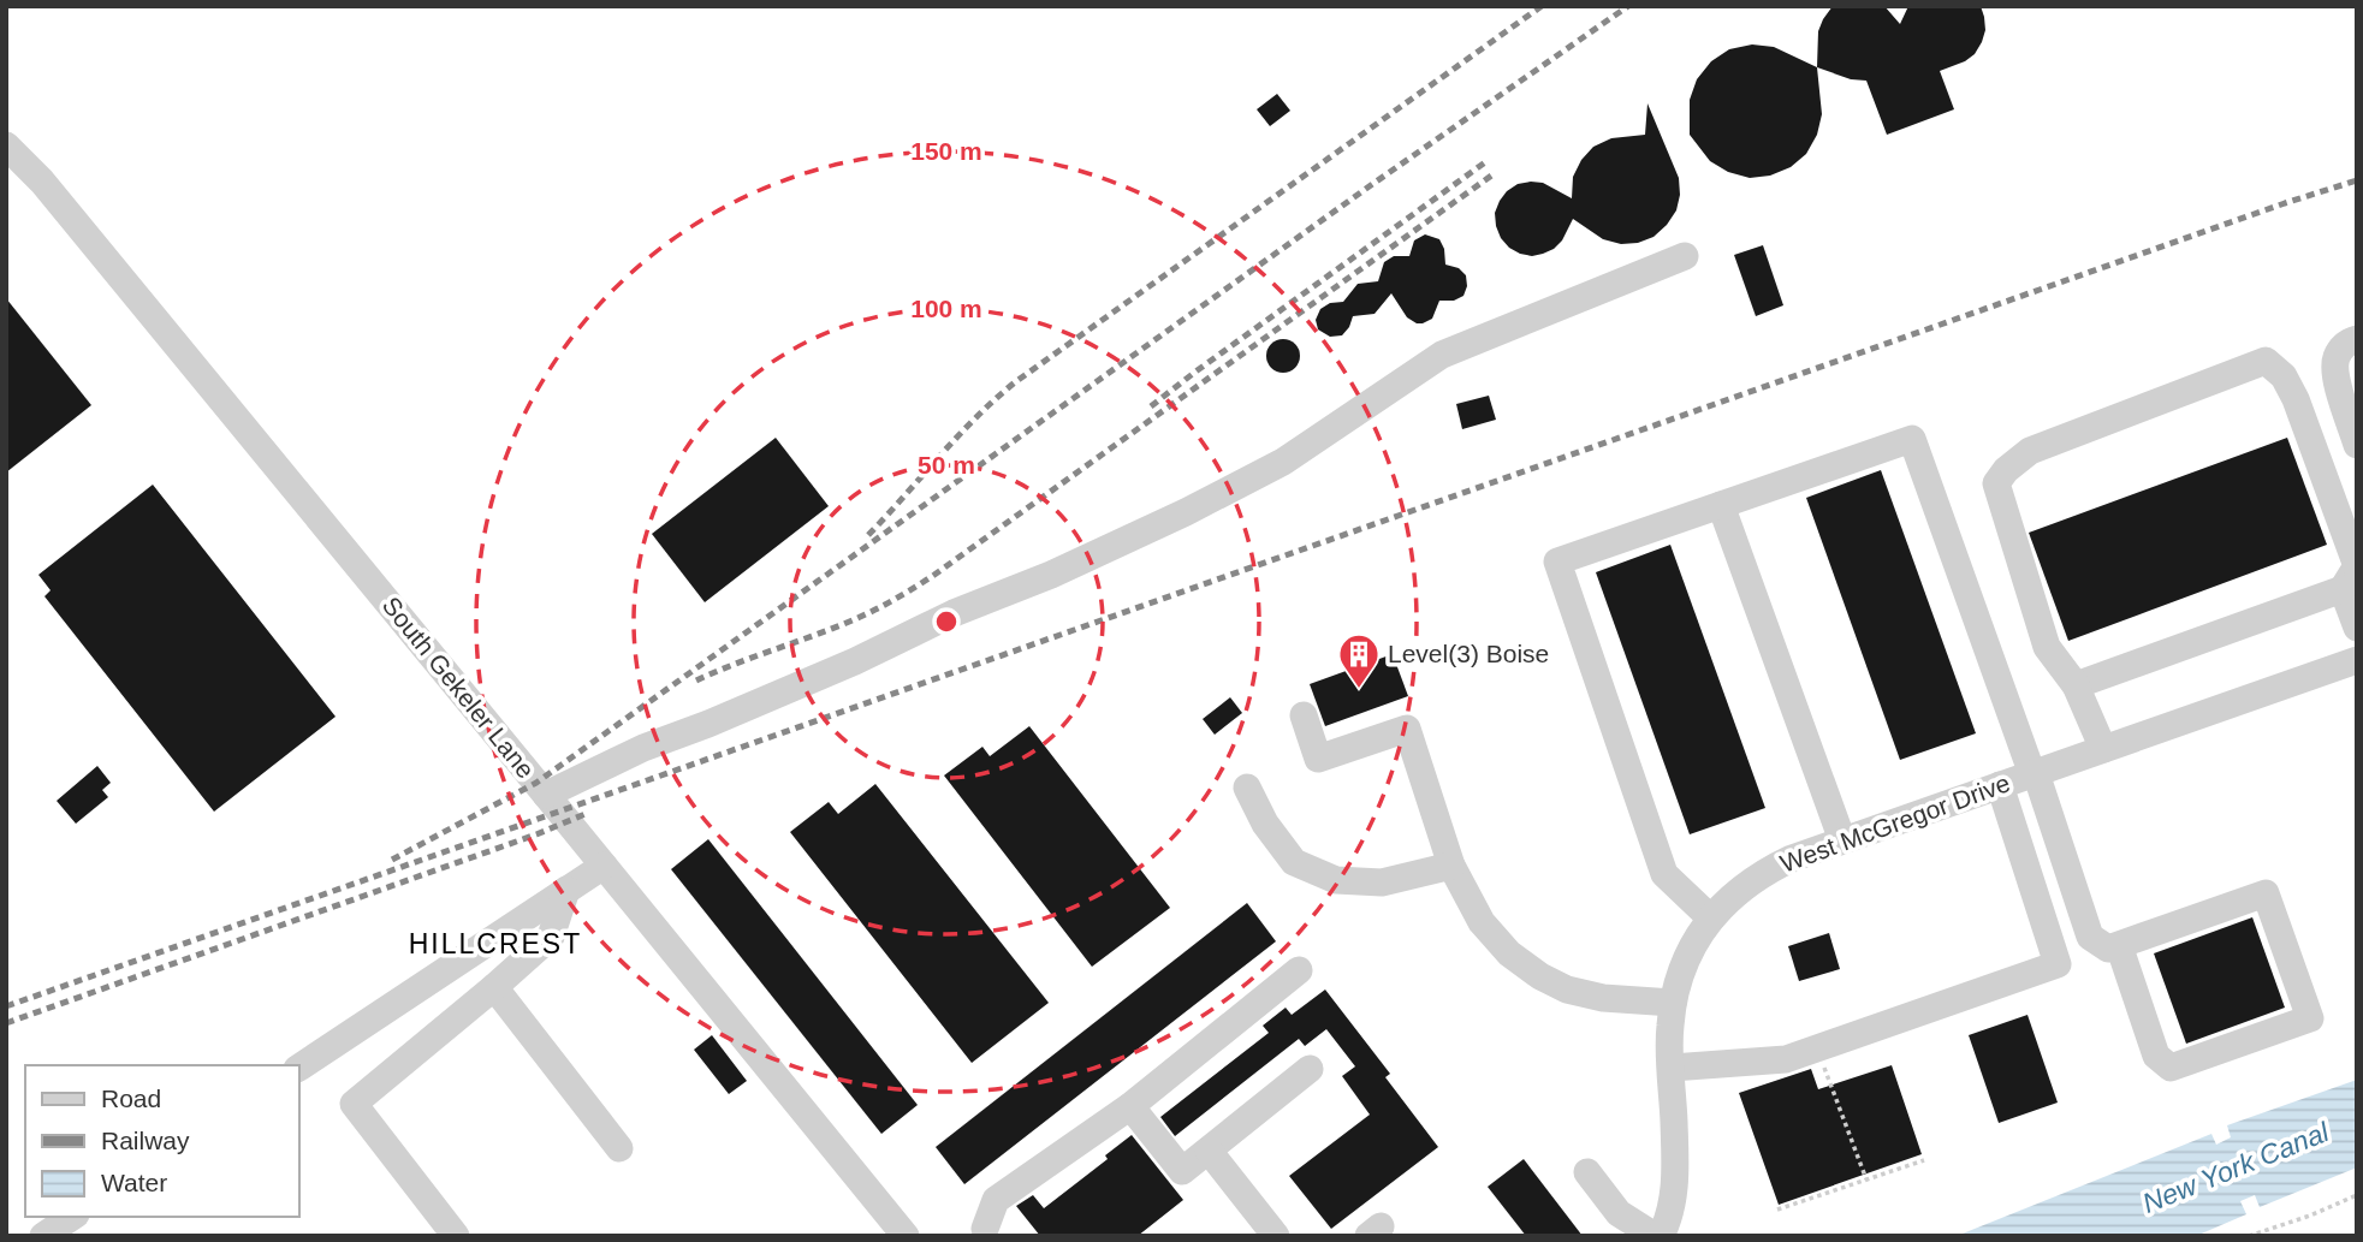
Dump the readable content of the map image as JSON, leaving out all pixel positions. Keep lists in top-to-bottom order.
{
  "streets": {
    "street": ["South Gekeler Lane", "West McGregor Drive"]
  },
  "districts": ["HILLCREST"],
  "water": ["New York Canal"],
  "places": {
    "building": ["Level(3) Boise"]
  },
  "legend": ["Road", "Railway", "Water"],
  "rings": ["150 m", "100 m", "50 m"]
}
